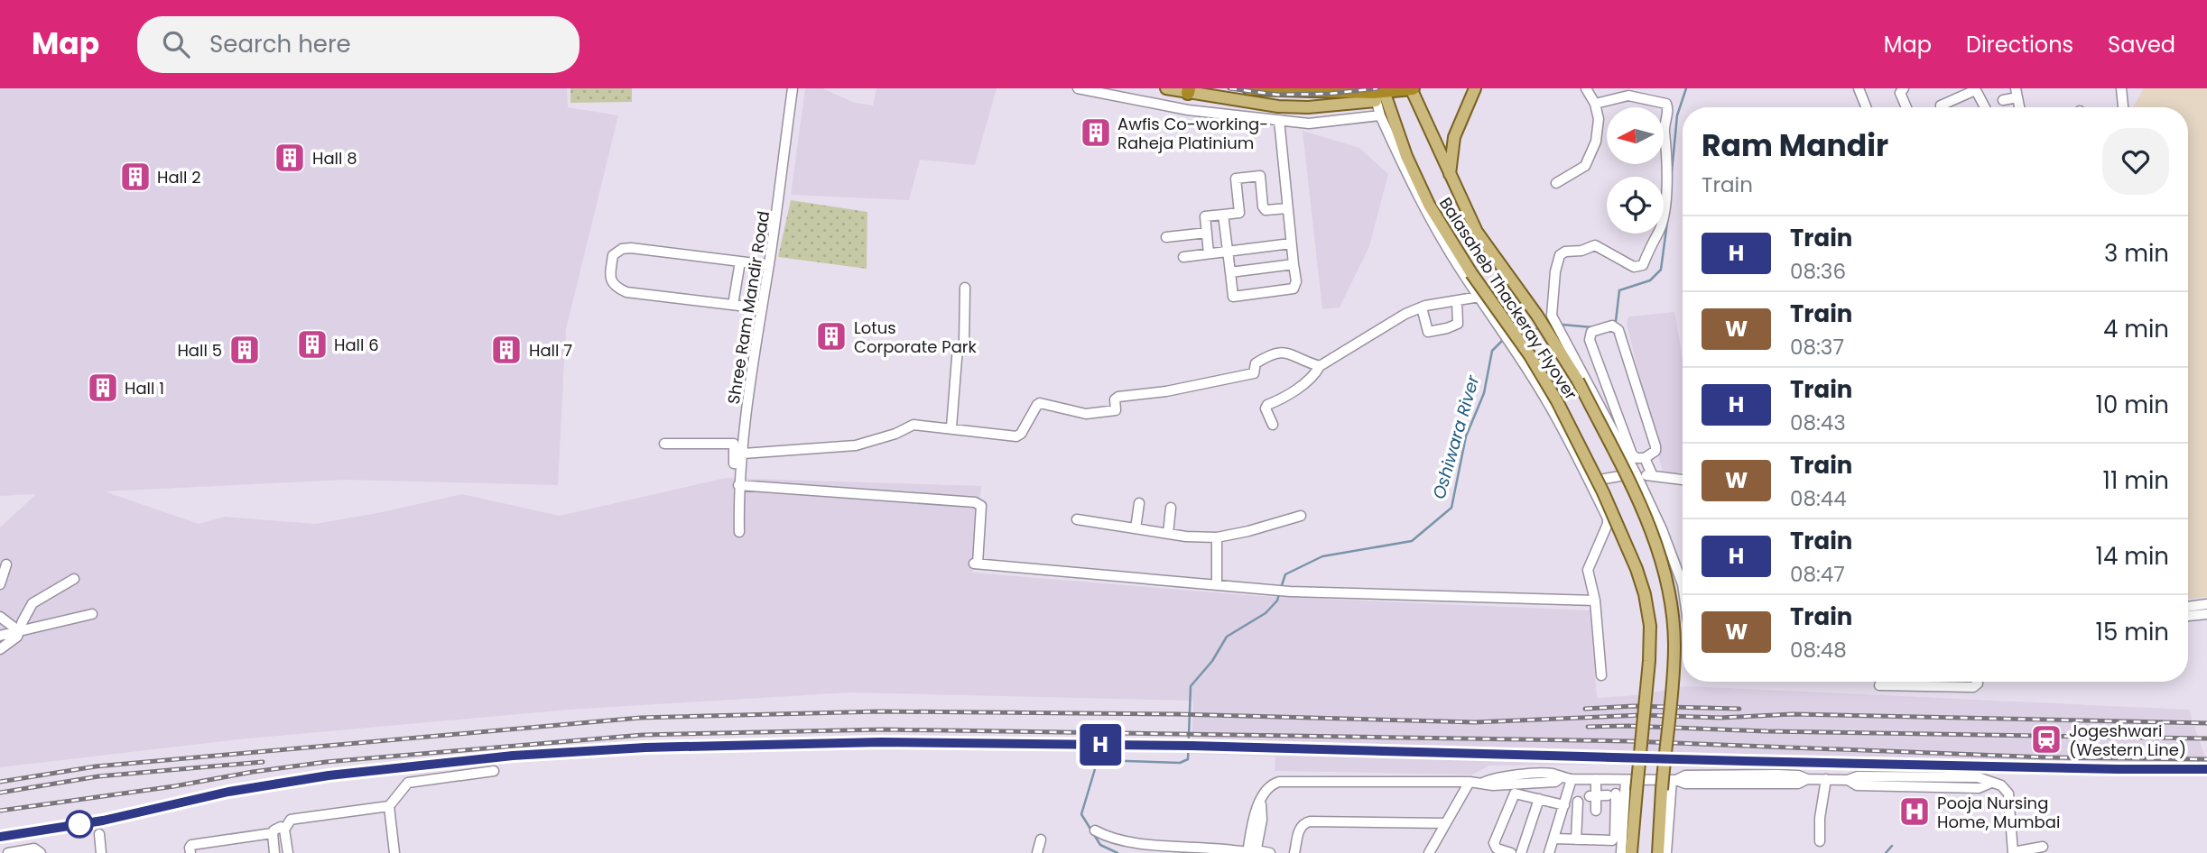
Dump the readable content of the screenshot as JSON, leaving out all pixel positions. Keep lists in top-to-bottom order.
{
  "streets": {
    "main road": ["Balasaheb Thackeray Flyover"],
    "street": ["Shree Ram Mandir Road"]
  },
  "water": ["Oshiwara River"],
  "places": {
    "building": [
      "Awfis Co-working- Raheja Platinium",
      "Hall 8",
      "Hall 2",
      "Lotus Corporate Park",
      "Hall 6",
      "Hall 5",
      "Hall 7",
      "Hall 1"
    ],
    "station": ["Jogeshwari (Western Line)"],
    "hospital": ["Pooja Nursing Home, Mumbai"]
  },
  "north": "left",
  "page": {
    "header": "Map",
    "search": "Search here",
    "nav": ["Map", "Directions", "Saved"],
    "on_map": "H",
    "heading": ["Ram Mandir", "Train"],
    "list": [
      {
        "mark": "H",
        "name": "Train",
        "note": "08:36",
        "value": "3 min"
      },
      {
        "mark": "W",
        "name": "Train",
        "note": "08:37",
        "value": "4 min"
      },
      {
        "mark": "H",
        "name": "Train",
        "note": "08:43",
        "value": "10 min"
      },
      {
        "mark": "W",
        "name": "Train",
        "note": "08:44",
        "value": "11 min"
      },
      {
        "mark": "H",
        "name": "Train",
        "note": "08:47",
        "value": "14 min"
      },
      {
        "mark": "W",
        "name": "Train",
        "note": "08:48",
        "value": "15 min"
      }
    ]
  }
}
